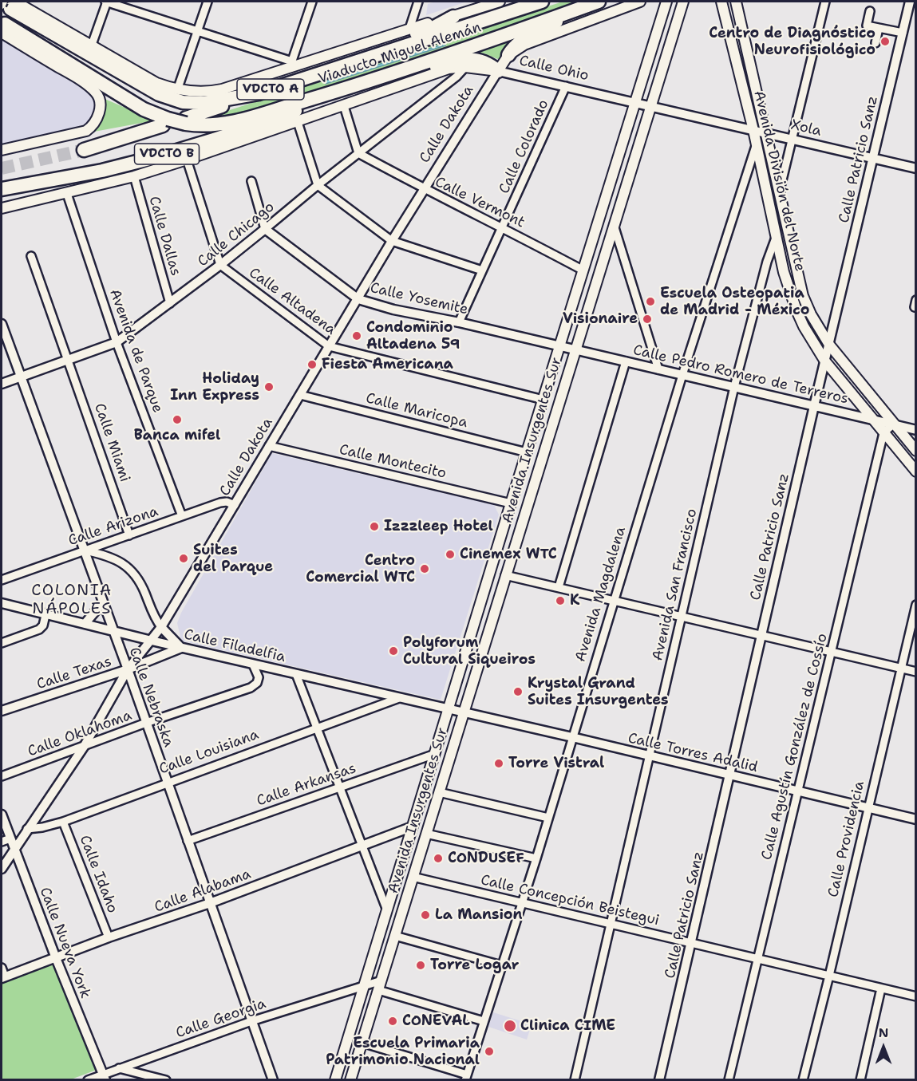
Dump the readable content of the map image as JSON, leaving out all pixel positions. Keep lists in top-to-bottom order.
{
  "streets": {
    "highway": ["Viaducto Miguel Alemán", "VDCTO A", "VDCTO B"],
    "main road": [
      "Calle Ohio",
      "Calle Dakota",
      "Avenida División del Norte",
      "Avenida Insurgentes Sur"
    ],
    "street": [
      "Xola",
      "Calle Colorado",
      "Calle Patricio Sanz",
      "Calle Vermont",
      "Calle Chicago",
      "Calle Dallas",
      "Calle Yosemite",
      "Calle Altadena",
      "Avenida de Parque",
      "Calle Pedro Romero de Terreros",
      "Calle Maricopa",
      "Calle Miami",
      "Calle Montecito",
      "Calle Arizona",
      "Avenida San Francisco",
      "Avenida Magdalena",
      "Calle Filadelfia",
      "Calle Texas",
      "Calle Nebraska",
      "Calle Oklahoma",
      "Calle Agustín González de Cossío",
      "Calle Louisiana",
      "Calle Torres Adalid",
      "Calle Arkansas",
      "Calle Providencia",
      "Calle Idaho",
      "Calle Alabama",
      "Calle Concepción Beistegui",
      "Calle Nueva York",
      "Calle Georgia"
    ]
  },
  "crossings": [
    ["Viaducto Miguel Alemán", "Calle Ohio"],
    ["Viaducto Miguel Alemán", "VDCTO B"],
    ["Viaducto Miguel Alemán", "Calle Chicago"],
    ["Viaducto Miguel Alemán", "Calle Dallas"],
    ["Viaducto Miguel Alemán", "Avenida de Parque"],
    ["Calle Ohio", "Calle Dakota"],
    ["Calle Ohio", "Xola"],
    ["Calle Ohio", "Calle Colorado"],
    ["Calle Ohio", "Calle Chicago"],
    ["Calle Ohio", "Avenida Insurgentes Sur"],
    ["Calle Dakota", "Calle Vermont"],
    ["Calle Dakota", "Calle Yosemite"],
    ["Calle Dakota", "Calle Altadena"],
    ["Calle Dakota", "Calle Maricopa"],
    ["Calle Dakota", "Calle Montecito"],
    ["Calle Dakota", "Calle Arizona"],
    ["Calle Dakota", "Calle Filadelfia"],
    ["Calle Dakota", "Calle Texas"],
    ["Calle Dakota", "Calle Nebraska"],
    ["Calle Dakota", "Calle Oklahoma"],
    ["Calle Dakota", "Calle Louisiana"],
    ["Calle Dakota", "Calle Nueva York"],
    ["Xola", "Calle Patricio Sanz"],
    ["Xola", "Avenida División del Norte"],
    ["Xola", "Avenida Insurgentes Sur"],
    ["Calle Colorado", "Calle Vermont"],
    ["Calle Colorado", "Calle Yosemite"],
    ["Calle Patricio Sanz", "Avenida División del Norte"],
    ["Calle Patricio Sanz", "Calle Pedro Romero de Terreros"],
    ["Calle Patricio Sanz", "Calle Torres Adalid"],
    ["Calle Patricio Sanz", "Calle Concepción Beistegui"],
    ["Avenida División del Norte", "Calle Pedro Romero de Terreros"],
    ["Avenida División del Norte", "Avenida San Francisco"],
    ["Avenida División del Norte", "Avenida Magdalena"],
    ["Avenida División del Norte", "Calle Agustín González de Cossío"],
    ["Calle Vermont", "Calle Chicago"],
    ["Calle Vermont", "Avenida Insurgentes Sur"],
    ["Calle Chicago", "Calle Dallas"],
    ["Calle Chicago", "Calle Yosemite"],
    ["Calle Chicago", "Calle Altadena"],
    ["Calle Chicago", "Avenida de Parque"],
    ["Calle Chicago", "Calle Miami"],
    ["Calle Chicago", "Calle Nebraska"],
    ["Calle Yosemite", "Calle Pedro Romero de Terreros"],
    ["Calle Yosemite", "Avenida Insurgentes Sur"],
    ["Calle Altadena", "Avenida Insurgentes Sur"],
    ["Avenida de Parque", "Calle Arizona"],
    ["Calle Pedro Romero de Terreros", "Avenida Insurgentes Sur"],
    ["Calle Pedro Romero de Terreros", "Avenida San Francisco"],
    ["Calle Pedro Romero de Terreros", "Avenida Magdalena"],
    ["Calle Maricopa", "Avenida Insurgentes Sur"],
    ["Avenida Insurgentes Sur", "Calle Montecito"],
    ["Avenida Insurgentes Sur", "Calle Filadelfia"],
    ["Avenida Insurgentes Sur", "Calle Torres Adalid"],
    ["Avenida Insurgentes Sur", "Calle Arkansas"],
    ["Avenida Insurgentes Sur", "Calle Alabama"],
    ["Avenida Insurgentes Sur", "Calle Concepción Beistegui"],
    ["Avenida Insurgentes Sur", "Calle Georgia"],
    ["Calle Miami", "Calle Arizona"],
    ["Calle Arizona", "Calle Nebraska"],
    ["Avenida San Francisco", "Calle Torres Adalid"],
    ["Avenida San Francisco", "Calle Concepción Beistegui"],
    ["Avenida Magdalena", "Calle Torres Adalid"],
    ["Avenida Magdalena", "Calle Concepción Beistegui"],
    ["Calle Filadelfia", "Calle Texas"],
    ["Calle Filadelfia", "Calle Nebraska"],
    ["Calle Filadelfia", "Calle Oklahoma"],
    ["Calle Filadelfia", "Calle Louisiana"],
    ["Calle Filadelfia", "Calle Torres Adalid"],
    ["Calle Texas", "Calle Nebraska"],
    ["Calle Nebraska", "Calle Oklahoma"],
    ["Calle Nebraska", "Calle Louisiana"],
    ["Calle Nebraska", "Calle Arkansas"],
    ["Calle Nebraska", "Calle Alabama"],
    ["Calle Nebraska", "Calle Georgia"],
    ["Calle Agustín González de Cossío", "Calle Torres Adalid"],
    ["Calle Agustín González de Cossío", "Calle Concepción Beistegui"],
    ["Calle Louisiana", "Calle Idaho"],
    ["Calle Torres Adalid", "Calle Providencia"],
    ["Calle Providencia", "Calle Concepción Beistegui"],
    ["Calle Idaho", "Calle Alabama"],
    ["Calle Alabama", "Calle Nueva York"],
    ["Calle Nueva York", "Calle Georgia"]
  ],
  "districts": ["COLONIA NÁPOLES"],
  "places": [
    "Centro de Diagnóstico Neurofisiológico",
    "Escuela Osteopatia de Madrid - México",
    "Visionaire",
    "Condominio Altadena 59",
    "Fiesta Americana",
    "Holiday Inn Express",
    "Banca mifel",
    "Izzzleep Hotel",
    "Cinemex WTC",
    "Suites del Parque",
    "Centro Comercial WTC",
    "K",
    "Polyforum Cultural Siqueiros",
    "Krystal Grand Suites Insurgentes",
    "Torre Vistral",
    "CONDUSEF",
    "La Mansion",
    "Torre Logar",
    "CONEVAL",
    "Clinica CIME",
    "Escuela Primaria Patrimonio Nacional"
  ],
  "north": "top"
}
